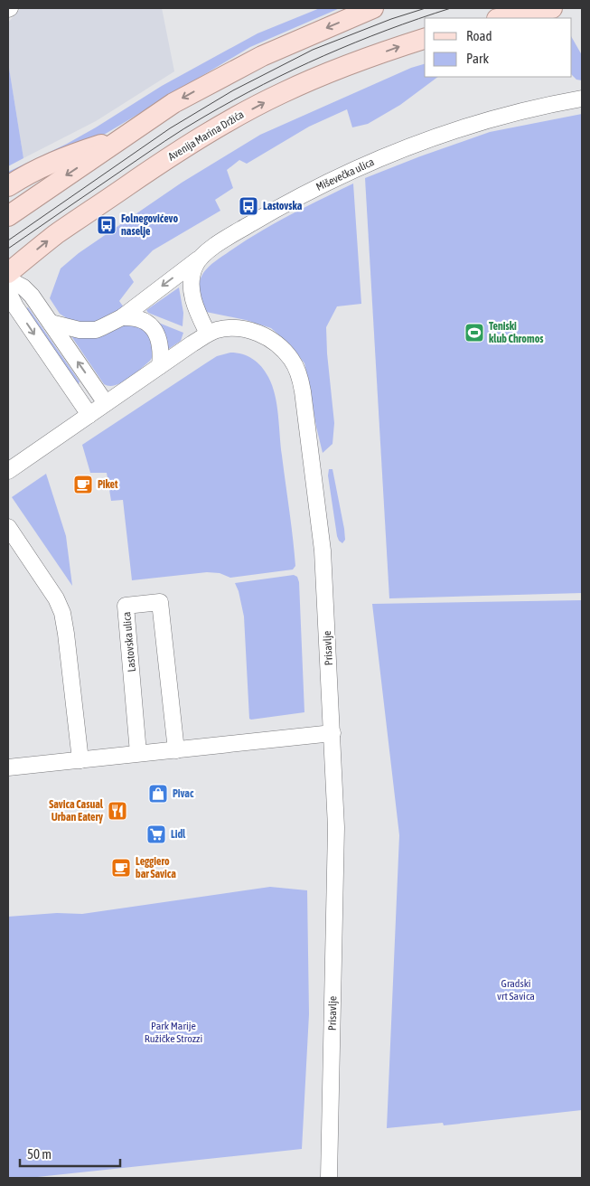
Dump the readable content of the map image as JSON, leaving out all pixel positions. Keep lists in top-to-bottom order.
{
  "streets": {
    "main road": ["Avenija Marina Držića"],
    "street": ["Miševečka ulica", "Lastovska ulica", "Prisavlje"]
  },
  "crossings": [
    ["Miševečka ulica", "Prisavlje"]
  ],
  "parks": ["Gradski vrt Savica", "Park Marije Ružičke Strozzi"],
  "places": {
    "bus stop": ["Lastovska", "Folnegovićevo naselje"],
    "sports": ["Teniski klub Chromos"],
    "cafe": ["Piket", "Leggiero bar Savica"],
    "shop": ["Pivac"],
    "restaurant": ["Savica Casual Urban Eatery"],
    "supermarket": ["Lidl"]
  },
  "legend": ["Road", "Park"],
  "scale_bar": "50 m"
}
